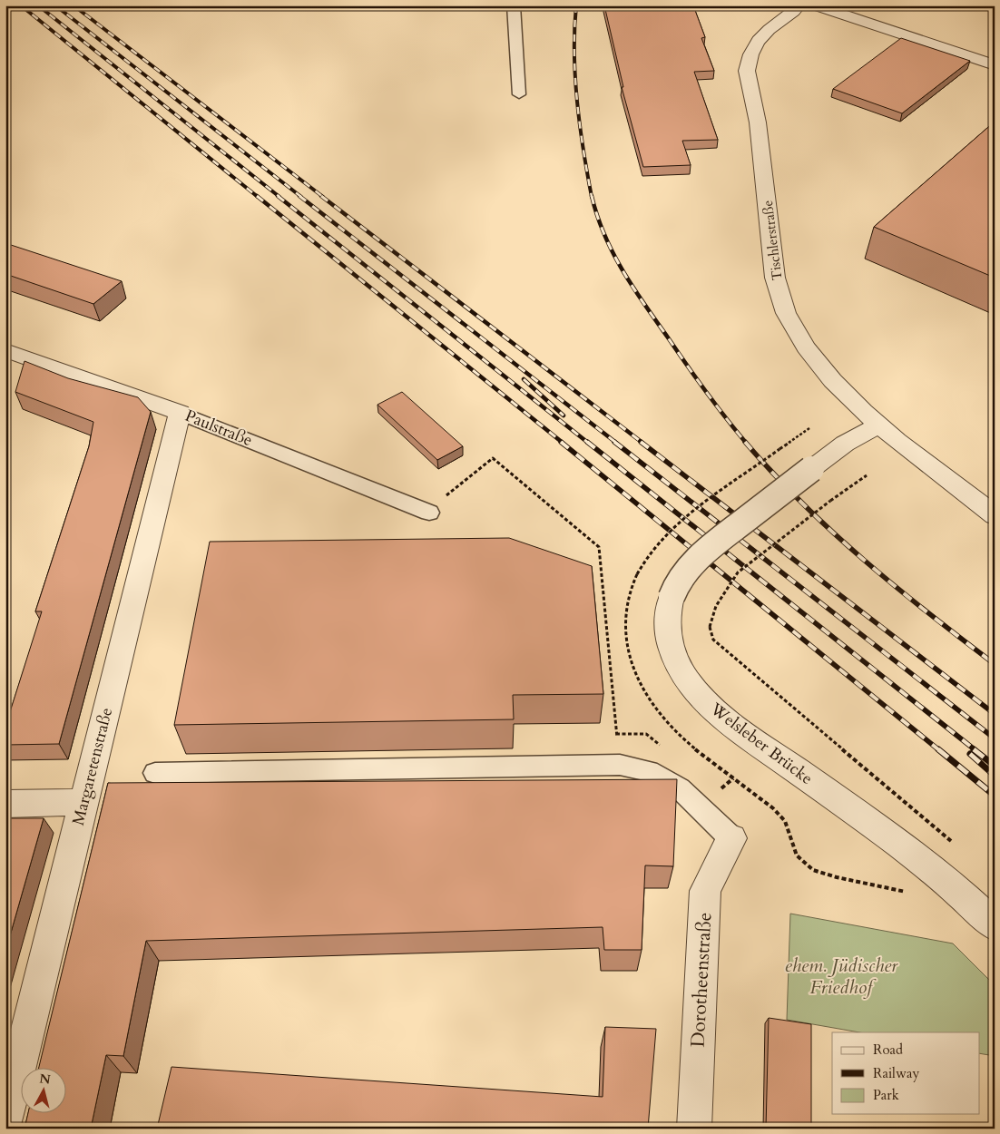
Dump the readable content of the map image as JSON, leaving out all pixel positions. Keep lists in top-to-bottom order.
{
  "streets": {
    "street": [
      "Tischlerstraße",
      "Paulstraße",
      "Welsleber Brücke",
      "Margaretenstraße",
      "Dorotheenstraße"
    ]
  },
  "crossings": [
    ["Tischlerstraße", "Welsleber Brücke"],
    ["Paulstraße", "Margaretenstraße"]
  ],
  "parks": ["ehem. Jüdischer Friedhof"],
  "legend": ["Road", "Railway", "Park"],
  "north": "top"
}
